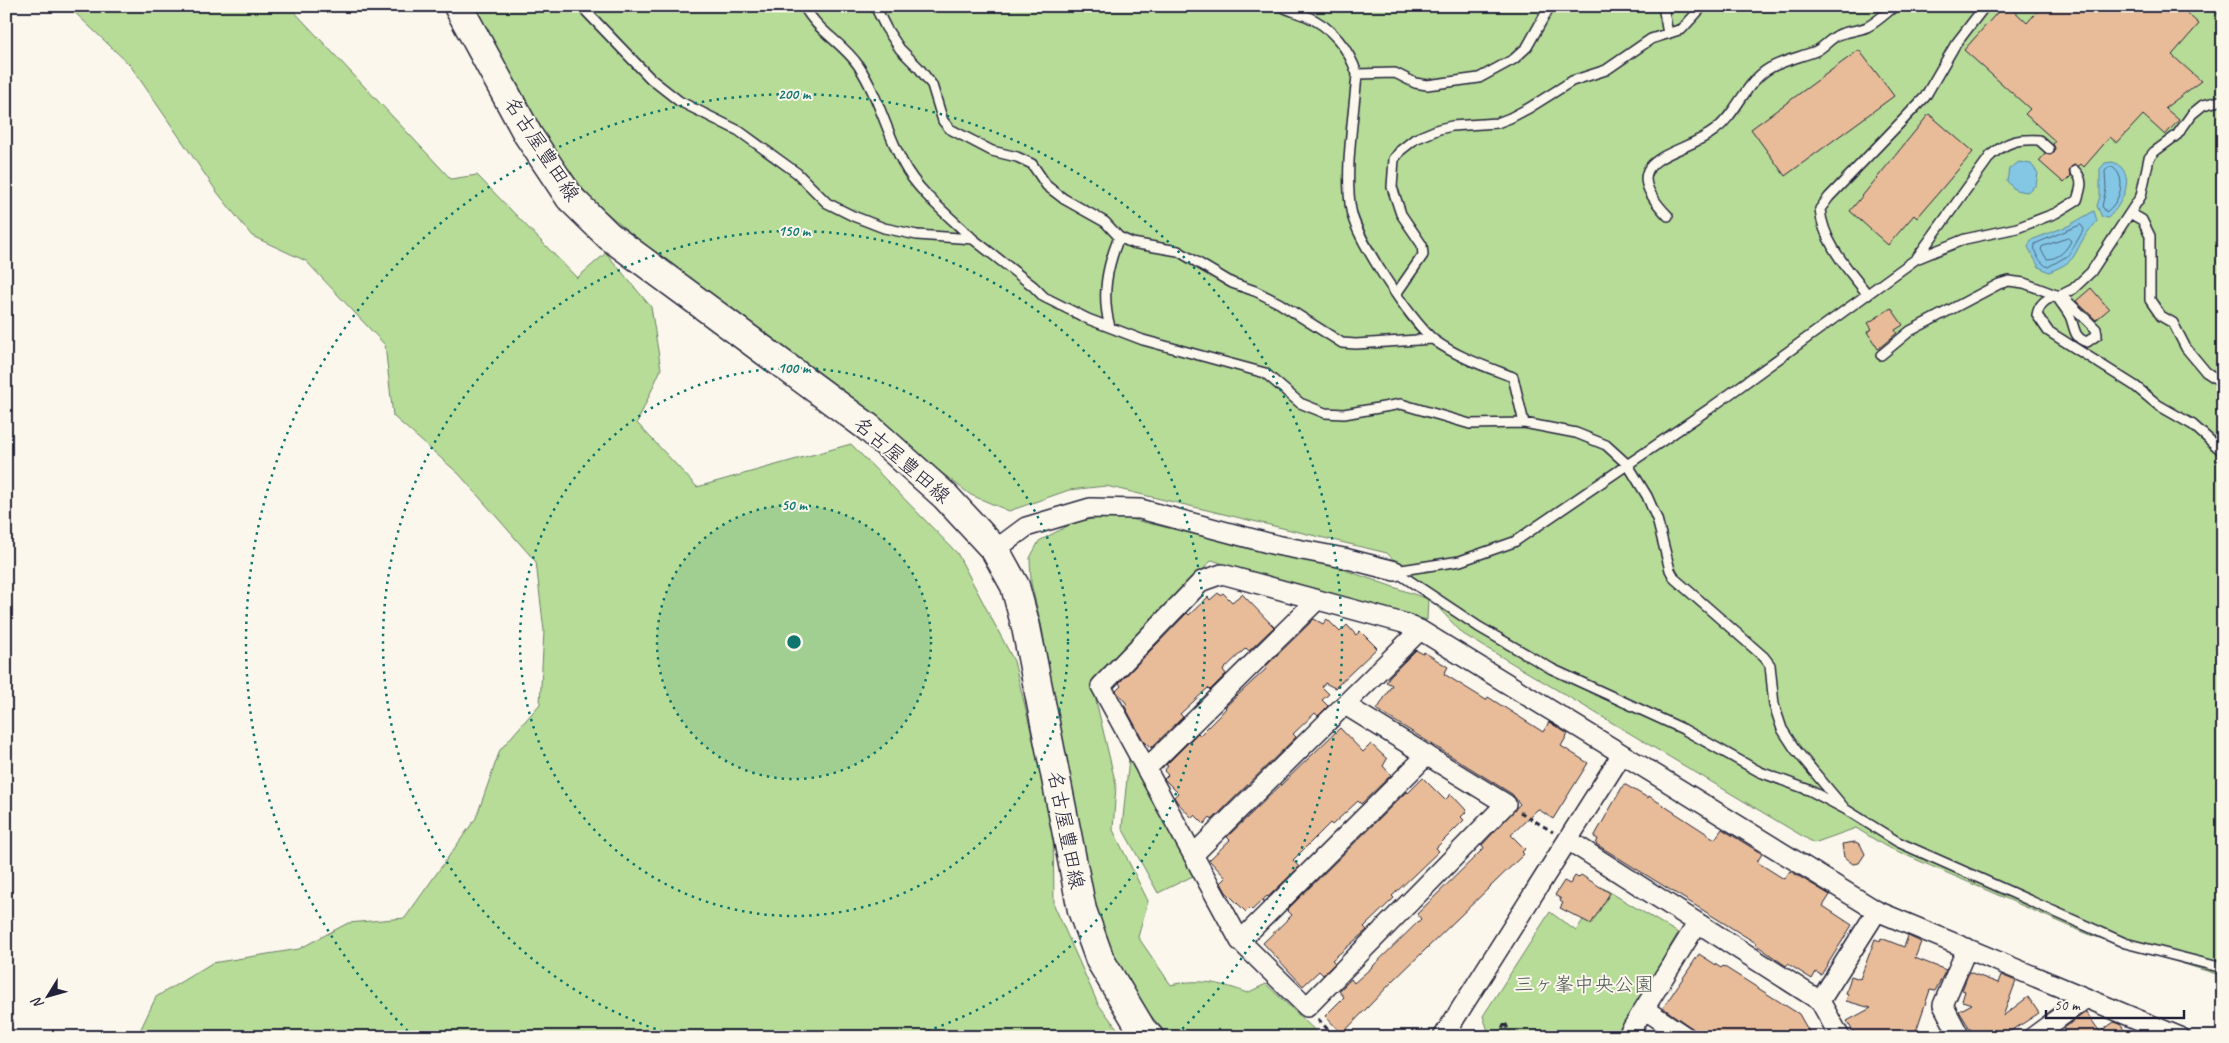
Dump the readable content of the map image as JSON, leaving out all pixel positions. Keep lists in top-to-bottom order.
{
  "streets": {
    "main road": ["名古屋豊田線"]
  },
  "parks": ["三ヶ峯中央公園"],
  "scale_bar": "50 m",
  "north": "bottom left",
  "rings": [
    "200 m",
    "150 m",
    "100 m",
    "50 m"
  ]
}
